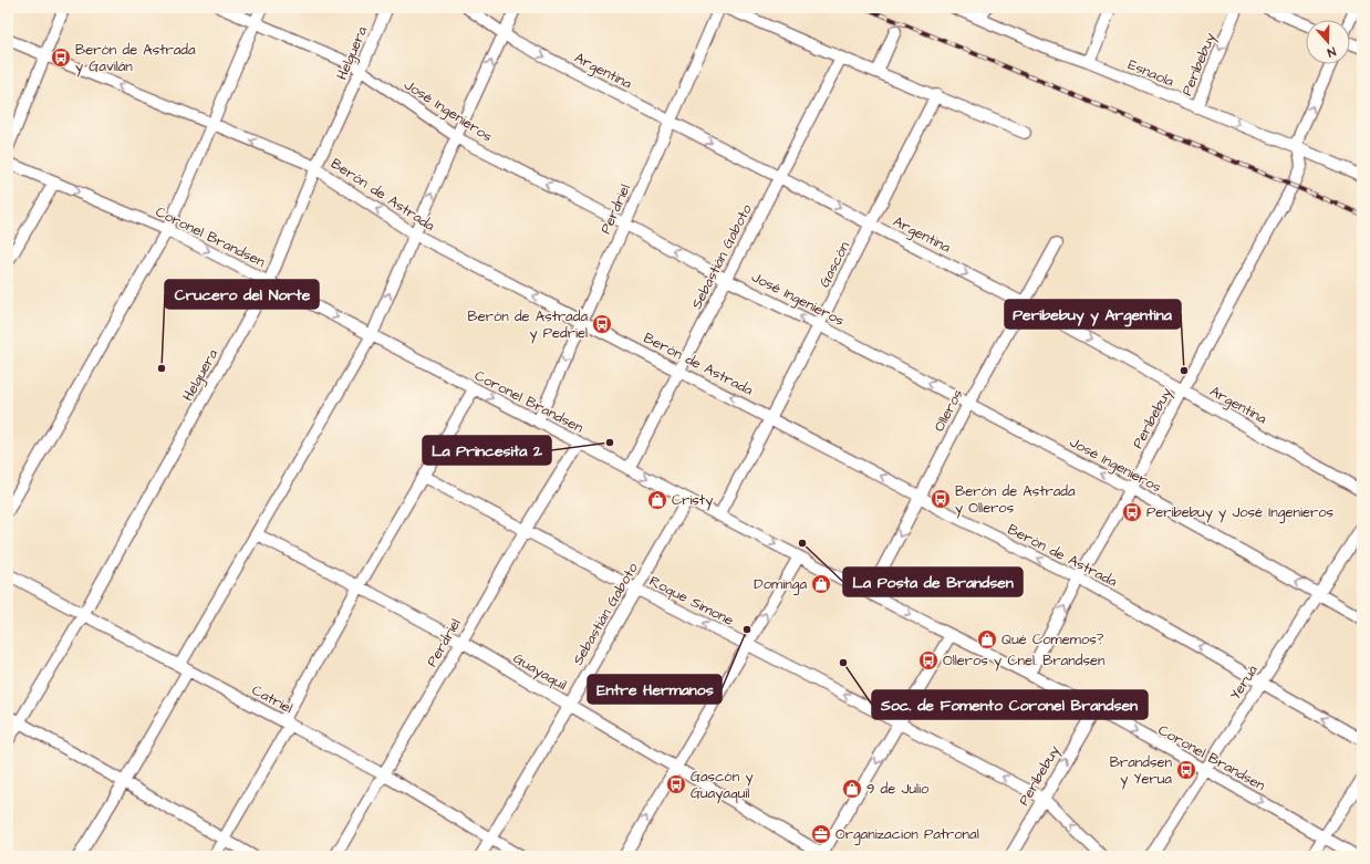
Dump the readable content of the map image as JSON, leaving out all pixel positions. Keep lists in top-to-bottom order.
{
  "streets": {
    "street": [
      "Helguera",
      "Peribebuy",
      "Argentina",
      "Esnaola",
      "José Ingenieros",
      "Berón de Astrada",
      "Perdriel",
      "Coronel Brandsen",
      "Sebastián Gaboto",
      "Gascón",
      "Olleros",
      "Roque Simone",
      "Guayaquil",
      "Yeruá",
      "Catriel"
    ]
  },
  "crossings": [
    ["Helguera", "José Ingenieros"],
    ["Helguera", "Berón de Astrada"],
    ["Helguera", "Coronel Brandsen"],
    ["Helguera", "Catriel"],
    ["Peribebuy", "Argentina"],
    ["Peribebuy", "Esnaola"],
    ["Peribebuy", "José Ingenieros"],
    ["Peribebuy", "Berón de Astrada"],
    ["Peribebuy", "Coronel Brandsen"],
    ["Peribebuy", "Roque Simone"],
    ["Argentina", "Perdriel"],
    ["Argentina", "Sebastián Gaboto"],
    ["Argentina", "Gascón"],
    ["Argentina", "Olleros"],
    ["José Ingenieros", "Perdriel"],
    ["José Ingenieros", "Sebastián Gaboto"],
    ["José Ingenieros", "Gascón"],
    ["José Ingenieros", "Olleros"],
    ["José Ingenieros", "Yeruá"],
    ["Berón de Astrada", "Perdriel"],
    ["Berón de Astrada", "Sebastián Gaboto"],
    ["Berón de Astrada", "Gascón"],
    ["Berón de Astrada", "Olleros"],
    ["Berón de Astrada", "Yeruá"],
    ["Perdriel", "Coronel Brandsen"],
    ["Perdriel", "Roque Simone"],
    ["Perdriel", "Guayaquil"],
    ["Perdriel", "Catriel"],
    ["Coronel Brandsen", "Sebastián Gaboto"],
    ["Coronel Brandsen", "Gascón"],
    ["Coronel Brandsen", "Olleros"],
    ["Coronel Brandsen", "Yeruá"],
    ["Sebastián Gaboto", "Roque Simone"],
    ["Sebastián Gaboto", "Guayaquil"],
    ["Sebastián Gaboto", "Catriel"]
  ],
  "one_way": [
    "Argentina",
    "José Ingenieros",
    "Berón de Astrada",
    "Coronel Brandsen",
    "Roque Simone"
  ],
  "places": {
    "bus stop": [
      "Berón de Astrada y Gavilán",
      "Berón de Astrada y Pedriel",
      "Berón de Astrada y Olleros",
      "Peribebuy y José Ingenieros",
      "Olleros y Cnel. Brandsen",
      "Brandsen y Yerua",
      "Gascón y Guayaquil"
    ],
    "other": [
      "Crucero del Norte",
      "Peribebuy y Argentina",
      "La Princesita 2",
      "La Posta de Brandsen",
      "Entre Hermanos",
      "Soc. de Fomento Coronel Brandsen"
    ],
    "shop": [
      "Cristy",
      "Dominga",
      "Qué Comemos?",
      "9 de Julio"
    ],
    "office": ["Organizacion Patronal"]
  },
  "north": "bottom"
}
